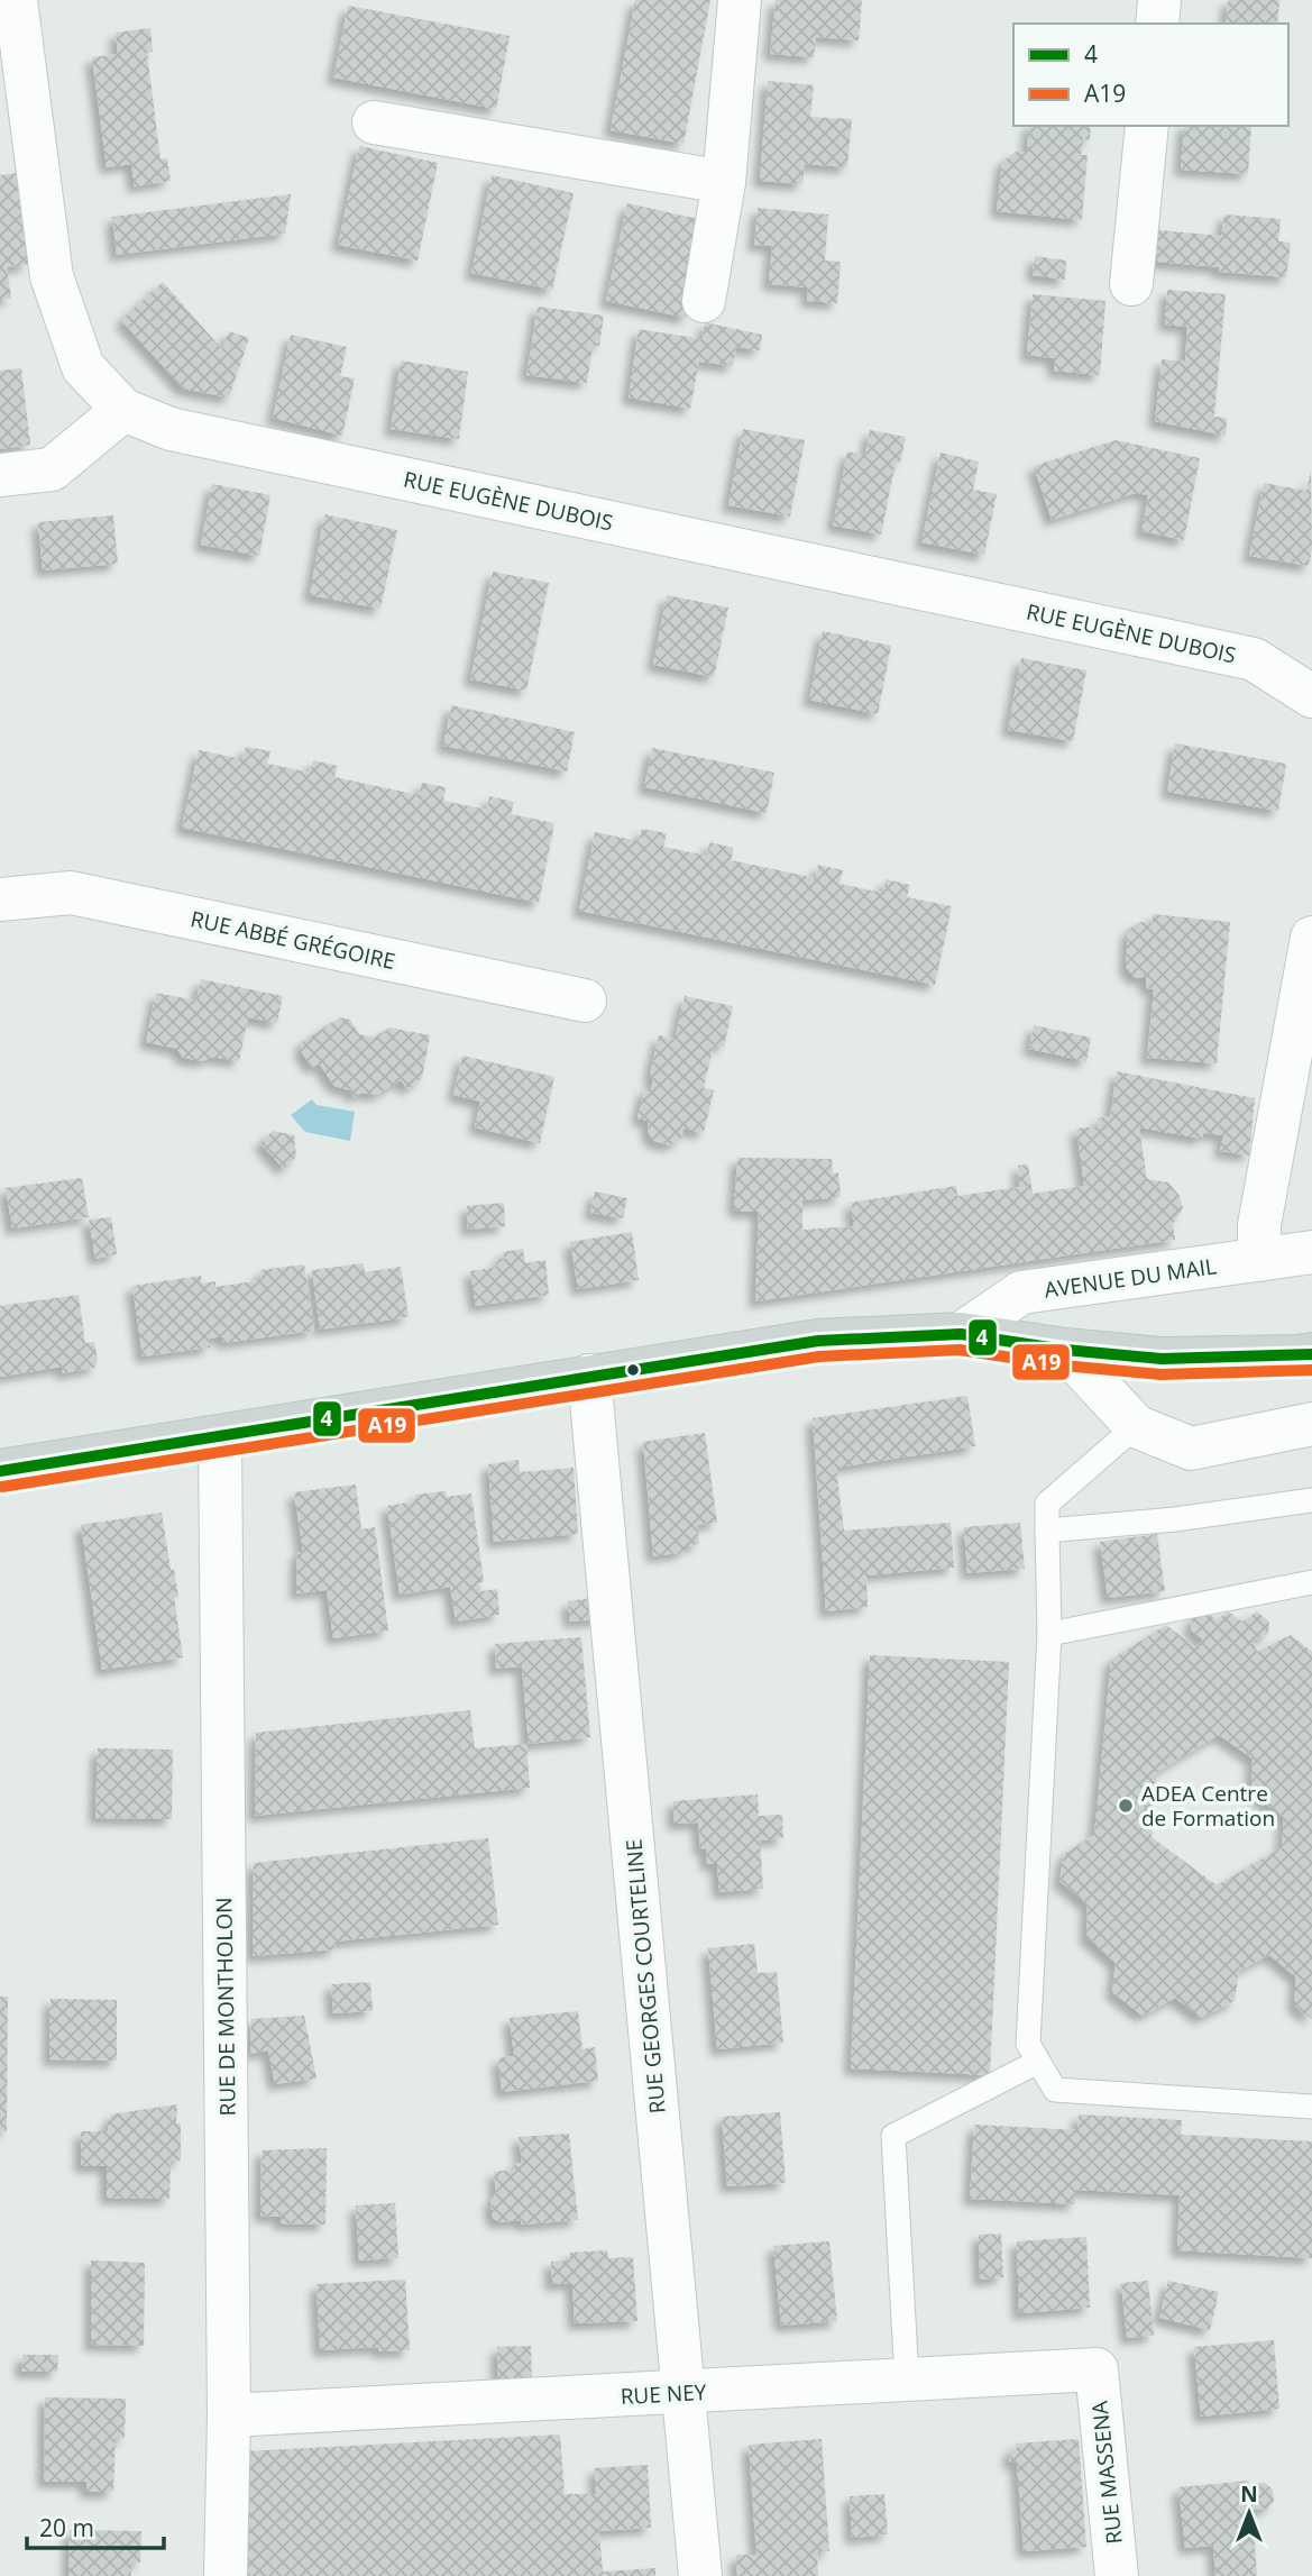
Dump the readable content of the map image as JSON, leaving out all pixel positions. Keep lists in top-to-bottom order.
{
  "streets": {
    "street": [
      "RUE EUGÈNE DUBOIS",
      "RUE ABBÉ GRÉGOIRE",
      "AVENUE DU MAIL",
      "RUE GEORGES COURTELINE",
      "RUE DE MONTHOLON",
      "RUE NEY",
      "RUE MASSENA"
    ]
  },
  "crossings": [
    ["RUE GEORGES COURTELINE", "RUE NEY"],
    ["RUE DE MONTHOLON", "RUE NEY"],
    ["RUE NEY", "RUE MASSENA"]
  ],
  "places": ["ADEA Centre de Formation"],
  "lines": ["transit line 4", "transit line A19"],
  "legend": ["4", "A19"],
  "scale_bar": "20 m",
  "north": "top"
}
